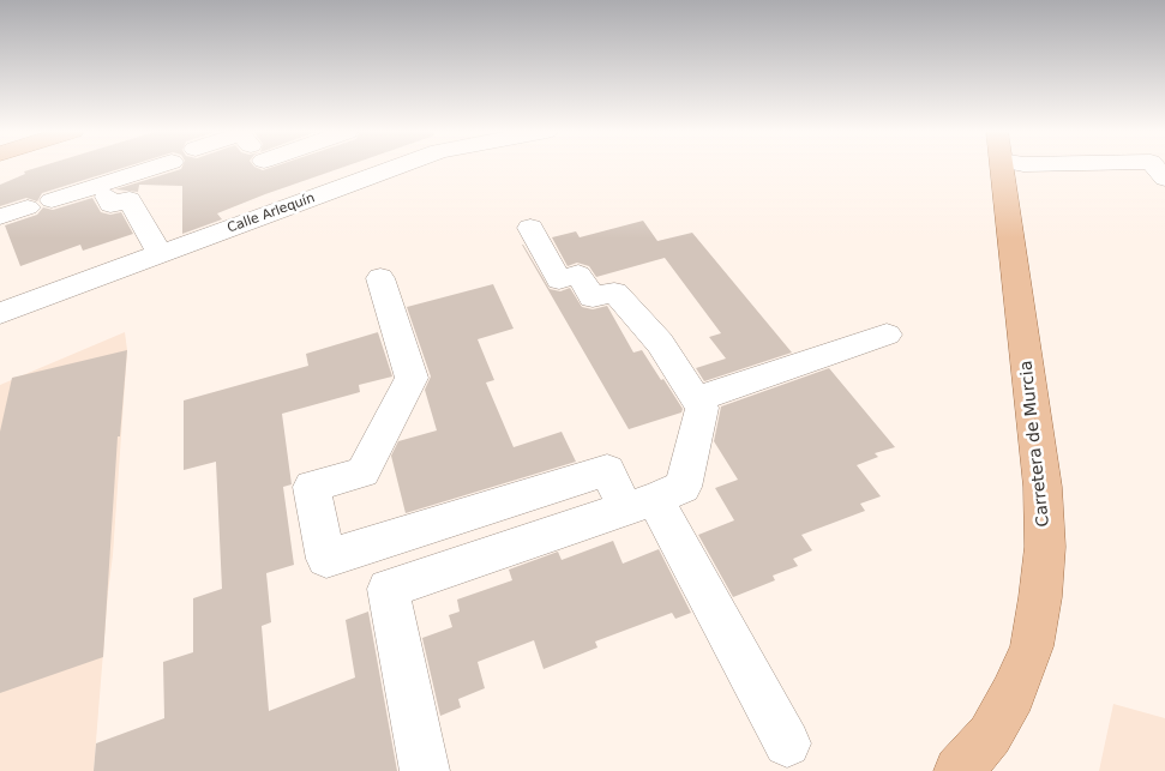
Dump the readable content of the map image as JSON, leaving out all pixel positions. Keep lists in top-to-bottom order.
{
  "streets": {
    "main road": ["Carretera de Murcia"],
    "street": ["Calle Arlequín"]
  }
}
